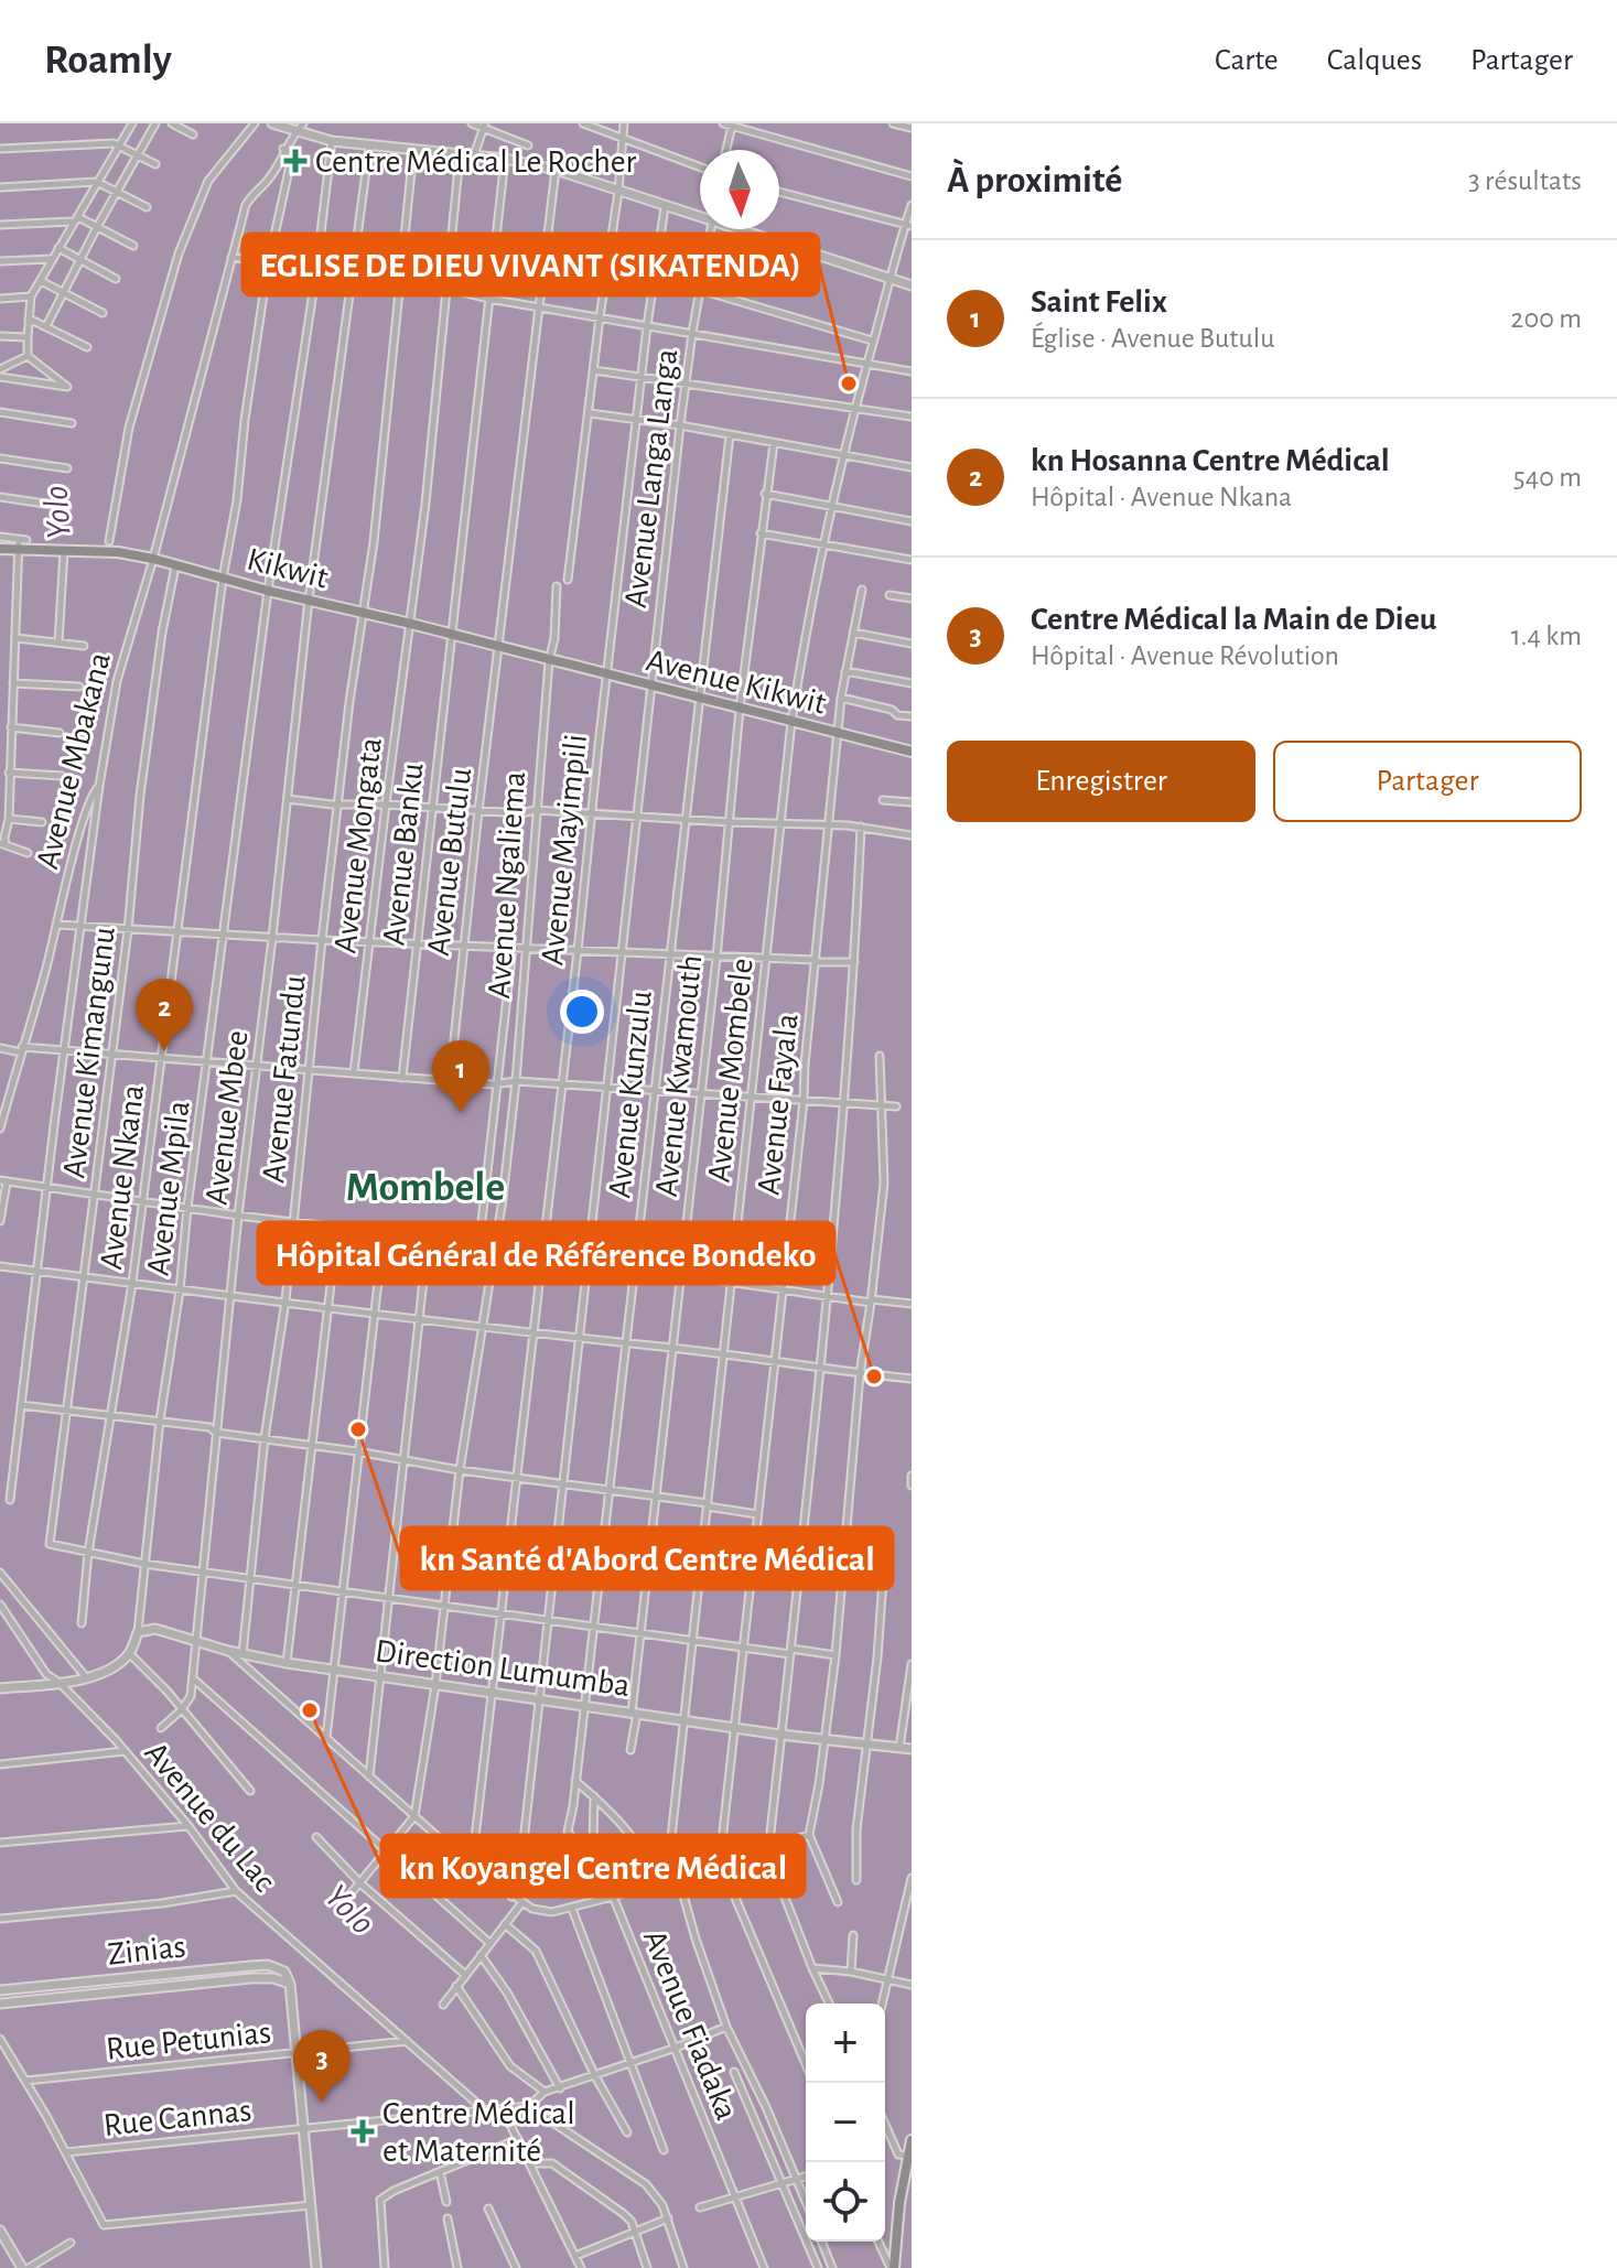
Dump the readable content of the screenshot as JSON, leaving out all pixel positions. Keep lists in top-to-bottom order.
{
  "streets": {
    "main road": ["Kikwit", "Avenue Kikwit"],
    "street": [
      "Avenue Langa Langa",
      "Avenue Mbakana",
      "Avenue Mongata",
      "Avenue Mayimpili",
      "Avenue Banku",
      "Avenue Butulu",
      "Avenue Ngaliema",
      "Avenue Kimangunu",
      "Avenue Mombele",
      "Avenue Kwamouth",
      "Avenue Fatundu",
      "Avenue Kunzulu",
      "Avenue Fayala",
      "Avenue Mbee",
      "Avenue Nkana",
      "Avenue Mpila",
      "Direction Lumumba",
      "Avenue du Lac",
      "Zinias",
      "Avenue Fiadaka",
      "Rue Petunias",
      "Rue Cannas"
    ]
  },
  "crossings": [
    ["Avenue Langa Langa", "Avenue Kikwit"],
    ["Avenue Langa Langa", "Direction Lumumba"],
    ["Kikwit", "Avenue Kikwit"],
    ["Kikwit", "Avenue Mbakana"],
    ["Kikwit", "Avenue Mongata"],
    ["Kikwit", "Avenue Banku"],
    ["Kikwit", "Avenue Butulu"],
    ["Kikwit", "Avenue Ngaliema"],
    ["Kikwit", "Avenue Kimangunu"],
    ["Kikwit", "Avenue Fatundu"],
    ["Kikwit", "Avenue Mbee"],
    ["Kikwit", "Avenue Nkana"],
    ["Kikwit", "Avenue Mpila"],
    ["Avenue Kikwit", "Avenue Mayimpili"],
    ["Avenue Kikwit", "Avenue Ngaliema"],
    ["Avenue Kikwit", "Avenue Mombele"],
    ["Avenue Kikwit", "Avenue Kwamouth"],
    ["Avenue Kikwit", "Avenue Kunzulu"],
    ["Avenue Kikwit", "Avenue Fayala"],
    ["Avenue Mbakana", "Avenue Nkana"],
    ["Avenue Mayimpili", "Direction Lumumba"],
    ["Avenue Ngaliema", "Direction Lumumba"],
    ["Avenue Kimangunu", "Avenue Nkana"],
    ["Avenue Mombele", "Direction Lumumba"],
    ["Avenue Mombele", "Rue Cannas"],
    ["Avenue Kwamouth", "Direction Lumumba"],
    ["Avenue Fatundu", "Direction Lumumba"],
    ["Avenue Kunzulu", "Direction Lumumba"],
    ["Avenue Fayala", "Direction Lumumba"],
    ["Avenue Mbee", "Direction Lumumba"],
    ["Avenue Mpila", "Direction Lumumba"],
    ["Avenue du Lac", "Rue Petunias"],
    ["Avenue du Lac", "Rue Cannas"],
    ["Avenue Fiadaka", "Rue Cannas"]
  ],
  "districts": ["Mombele"],
  "water": ["Yolo"],
  "places": {
    "health": ["Centre Médical Le Rocher", "Centre Médical et Maternité"],
    "other": [
      "EGLISE DE DIEU VIVANT (SIKATENDA)",
      "Hôpital Général de Référence Bondeko",
      "kn Santé d'Abord Centre Médical",
      "kn Koyangel Centre Médical"
    ]
  },
  "north": "bottom",
  "page": {
    "header": "Roamly",
    "nav": ["Carte", "Calques", "Partager"],
    "heading": ["À proximité", "3 résultats"],
    "list": [
      {
        "mark": "1",
        "name": "Saint Felix",
        "note": "Église · Avenue Butulu",
        "value": "200 m"
      },
      {
        "mark": "2",
        "name": "kn Hosanna Centre Médical",
        "note": "Hôpital · Avenue Nkana",
        "value": "540 m"
      },
      {
        "mark": "3",
        "name": "Centre Médical la Main de Dieu",
        "note": "Hôpital · Avenue Révolution",
        "value": "1.4 km"
      }
    ],
    "buttons": ["Enregistrer", "Partager"],
    "pins": ["2", "1", "3"],
    "map_buttons": ["+", "−"]
  }
}
